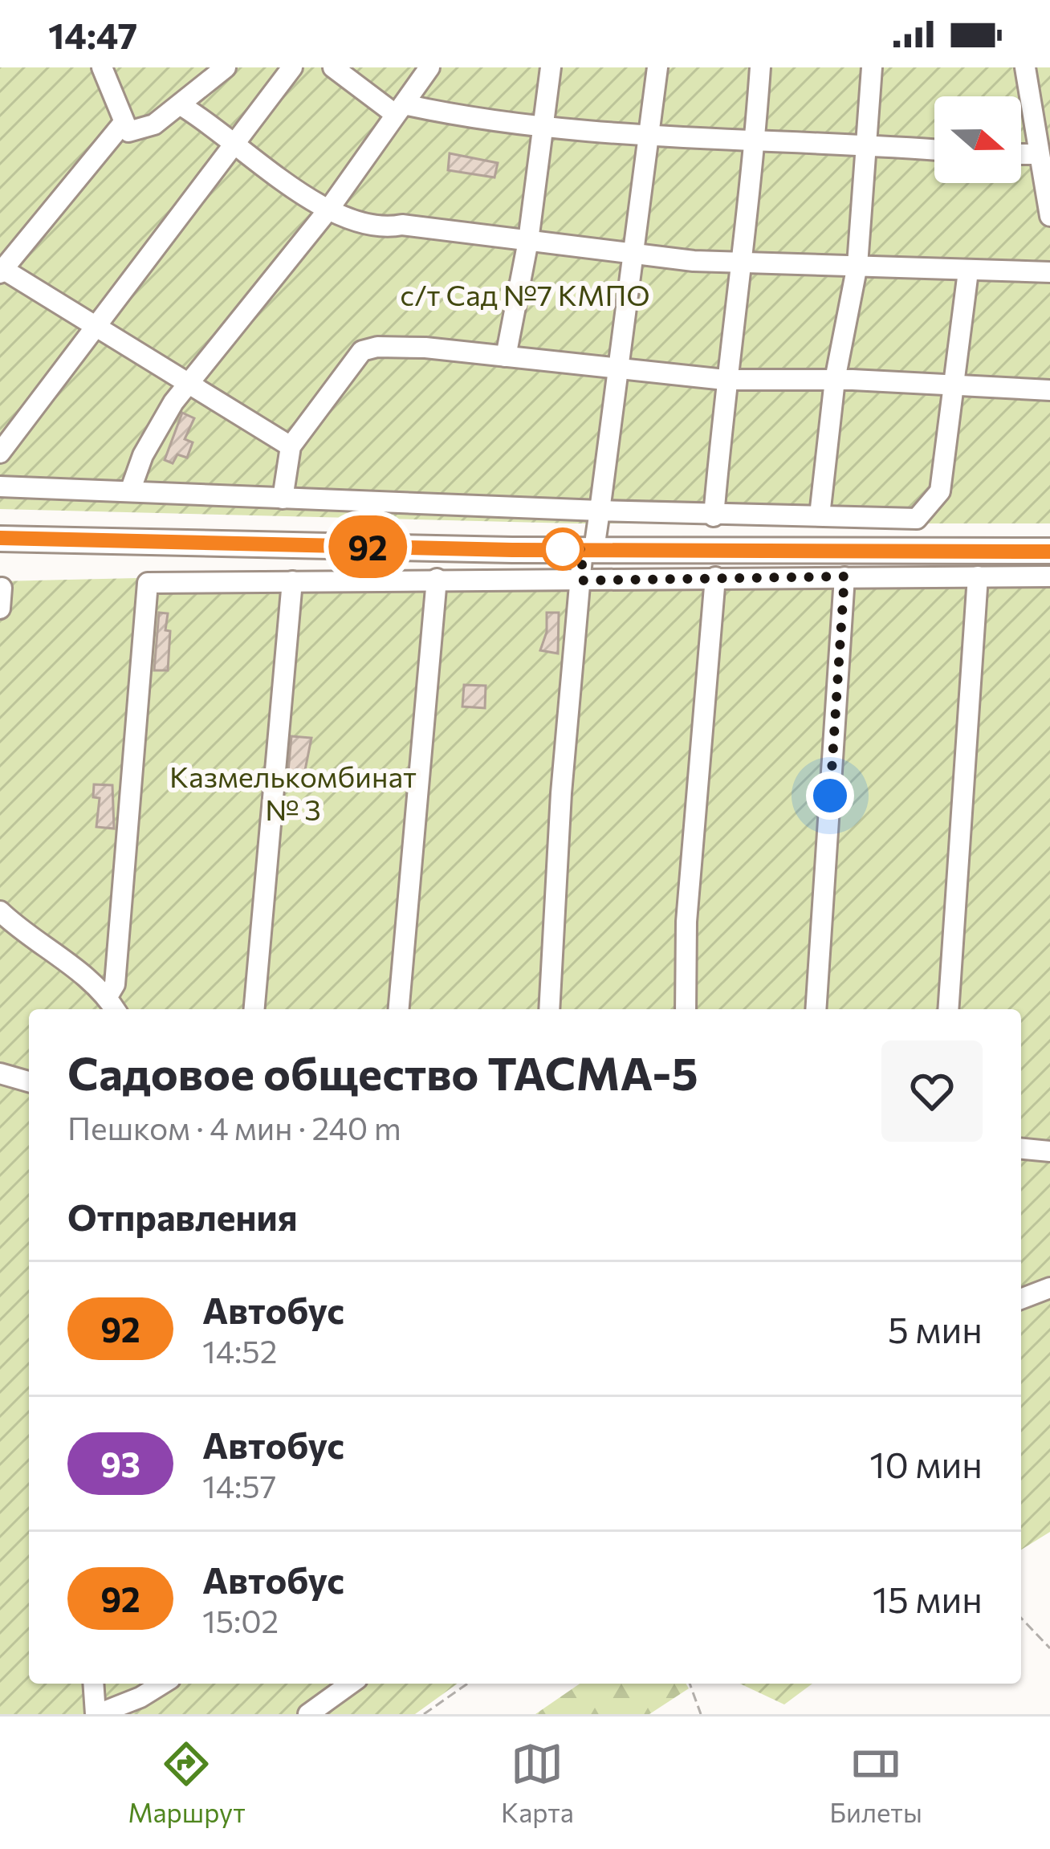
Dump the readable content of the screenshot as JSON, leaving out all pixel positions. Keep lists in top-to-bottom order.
{
  "parks": ["с/т Сад №7 КМПО", "Казмелькомбинат № 3"],
  "lines": ["bus line 92"],
  "north": "right",
  "page": {
    "status": "14:47",
    "on_map": "92",
    "heading": [
      ["Садовое общество ТАСМА-5", "Пешком · 4 мин · 240 m"],
      "Отправления"
    ],
    "list": [
      {
        "mark": "92",
        "name": "Автобус",
        "note": "14:52",
        "value": "5 мин"
      },
      {
        "mark": "93",
        "name": "Автобус",
        "note": "14:57",
        "value": "10 мин"
      },
      {
        "mark": "92",
        "name": "Автобус",
        "note": "15:02",
        "value": "15 мин"
      }
    ],
    "tabs": ["Маршрут", "Карта", "Билеты"]
  }
}
